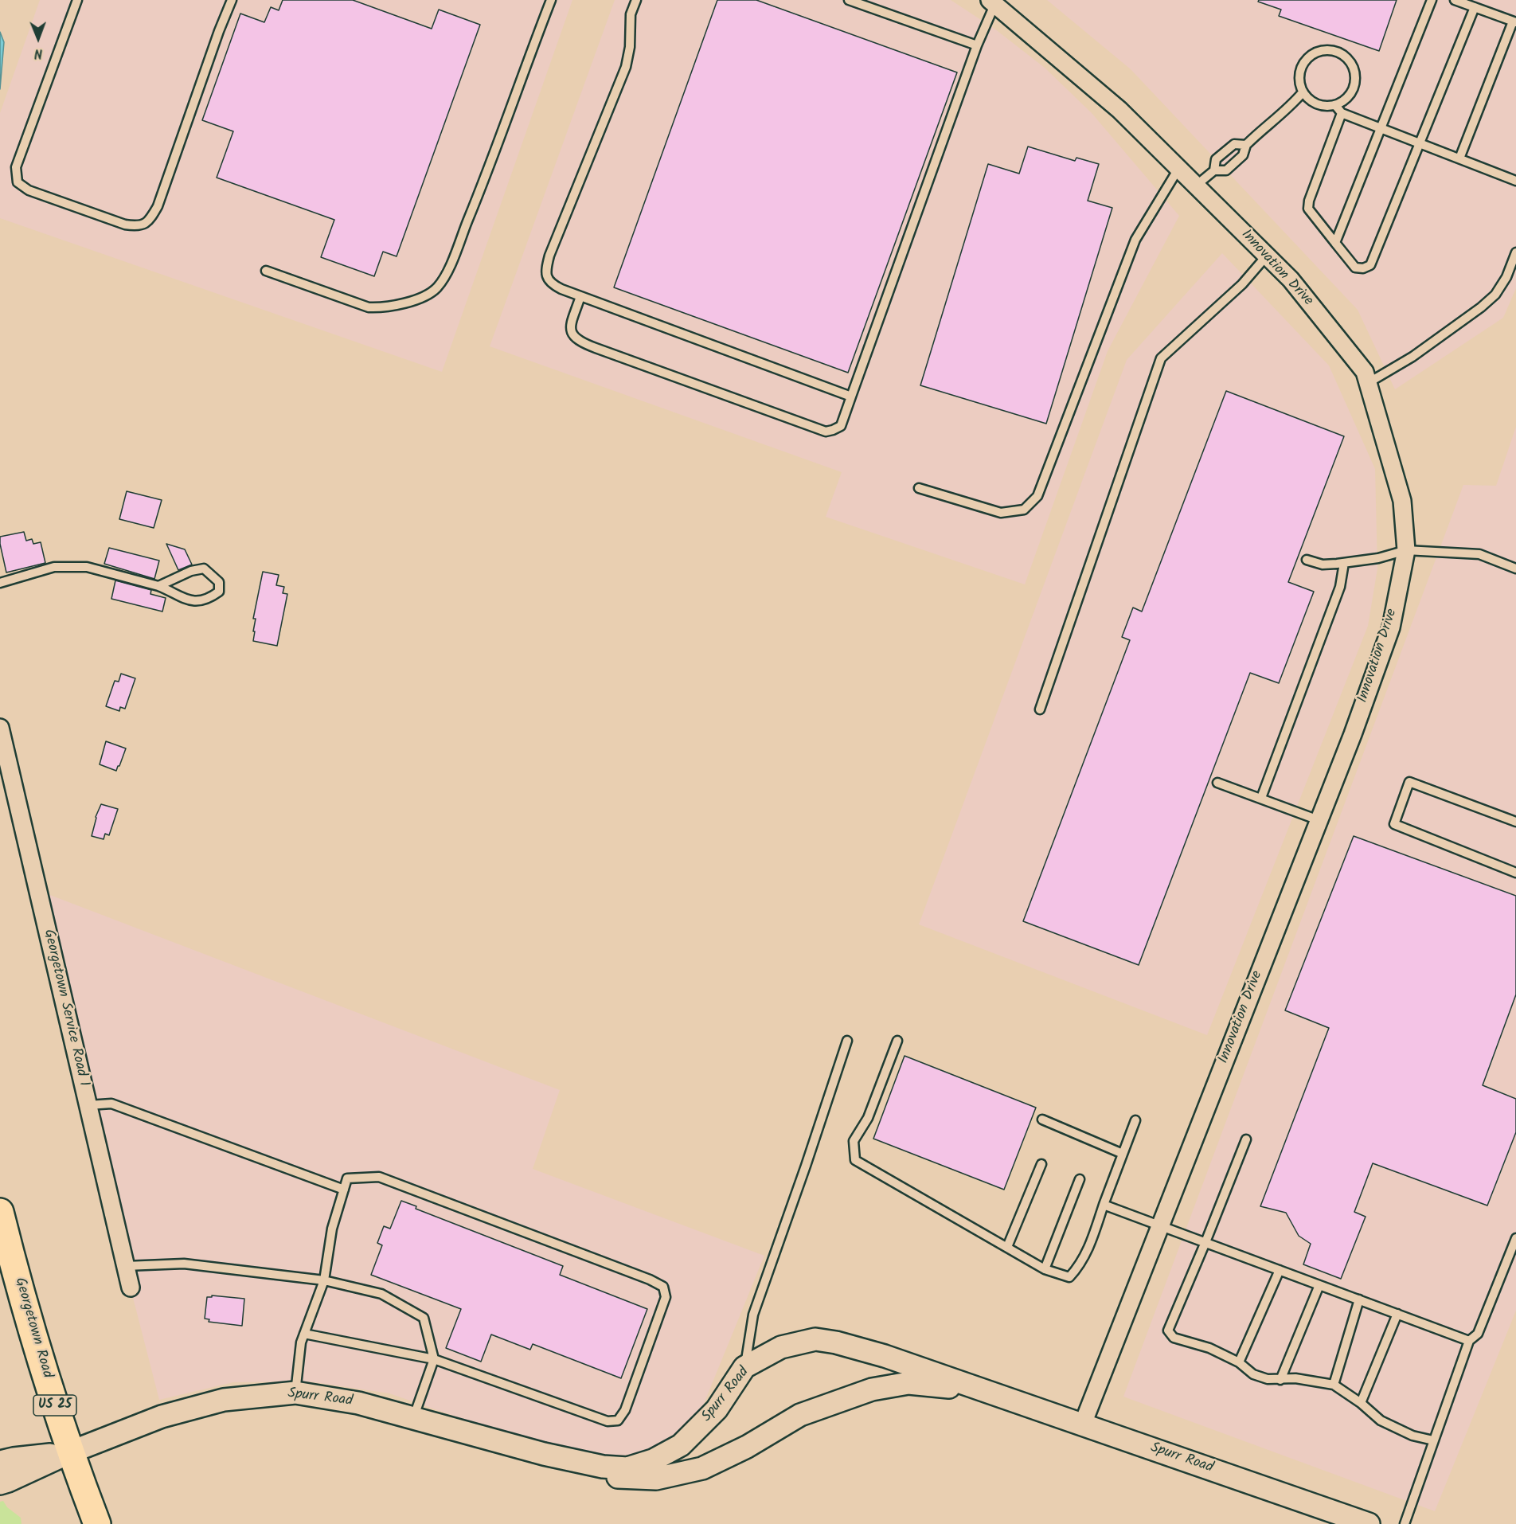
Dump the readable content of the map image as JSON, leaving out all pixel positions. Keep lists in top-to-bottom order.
{
  "streets": {
    "main road": ["Georgetown Road", "US 25"],
    "street": ["Innovation Drive", "Georgetown Service Road 1", "Spurr Road"]
  },
  "crossings": [
    ["Innovation Drive", "Spurr Road"],
    ["Georgetown Road", "Spurr Road"]
  ],
  "north": "bottom"
}
